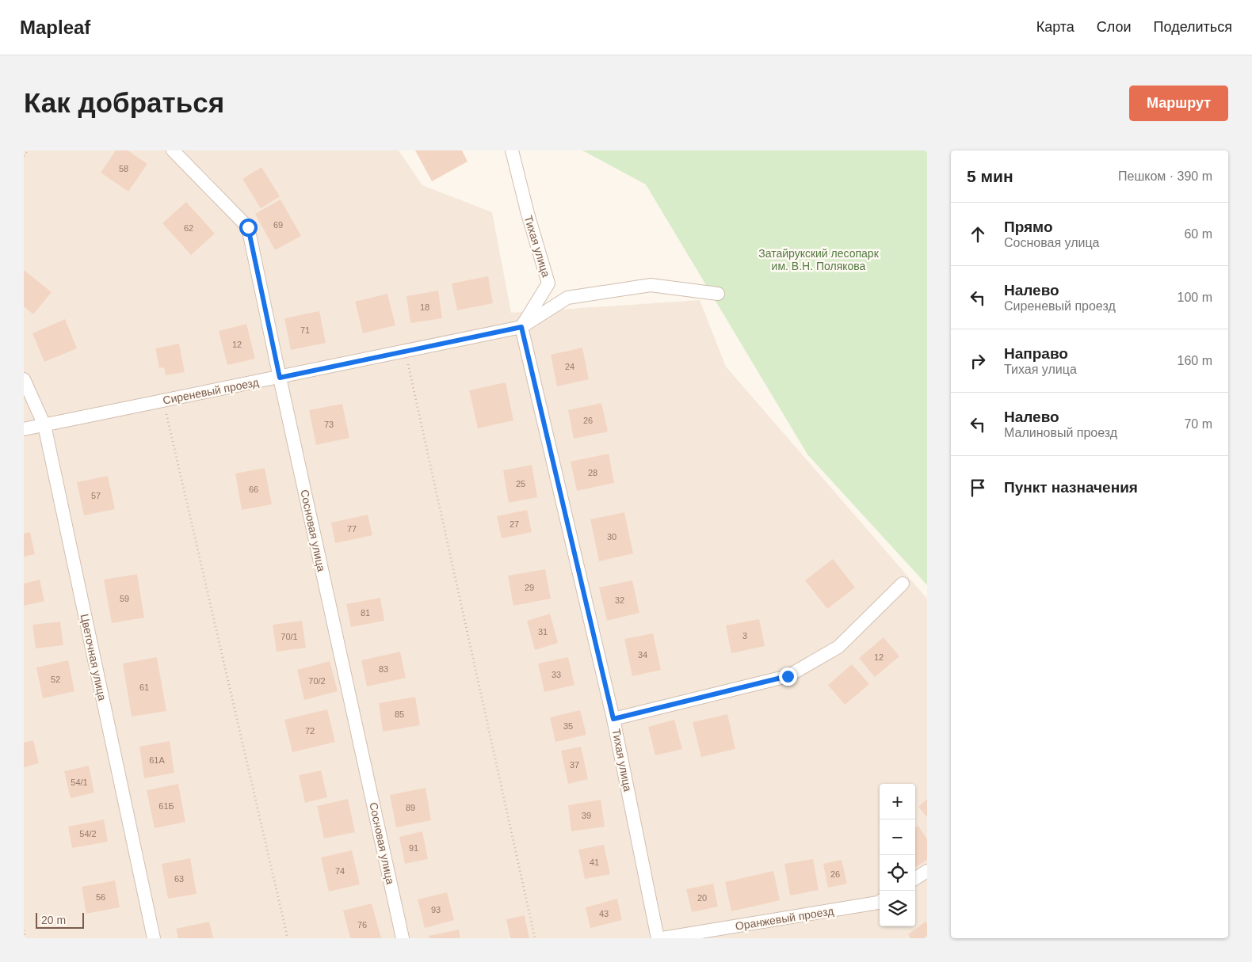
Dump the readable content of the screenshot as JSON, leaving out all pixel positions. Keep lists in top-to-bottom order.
{
  "streets": {
    "street": [
      "Тихая улица",
      "Сиреневый проезд",
      "Сосновая улица",
      "Цветочная улица",
      "Оранжевый проезд"
    ]
  },
  "crossings": [
    ["Тихая улица", "Сиреневый проезд"],
    ["Сиреневый проезд", "Сосновая улица"],
    ["Сиреневый проезд", "Цветочная улица"]
  ],
  "parks": ["Затайрукский лесопарк им. В.Н. Полякова"],
  "house_numbers": [
    "58",
    "69",
    "62",
    "18",
    "71",
    "12",
    "24",
    "26",
    "73",
    "28",
    "25",
    "66",
    "57",
    "27",
    "77",
    "30",
    "29",
    "59",
    "32",
    "81",
    "31",
    "3",
    "70/1",
    "34",
    "12",
    "83",
    "33",
    "52",
    "70/2",
    "61",
    "85",
    "35",
    "72",
    "61А",
    "37",
    "54/1",
    "61Б",
    "89",
    "39",
    "54/2",
    "91",
    "41",
    "74",
    "26",
    "63",
    "56",
    "20",
    "93",
    "43",
    "76"
  ],
  "scale_bar": "20 m",
  "page": {
    "header": "Mapleaf",
    "nav": ["Карта", "Слои", "Поделиться"],
    "buttons": "Маршрут",
    "title": "Как добраться",
    "heading": ["5 мин", "Пешком · 390 m"],
    "list": [
      ["Прямо", "Сосновая улица", "60 m"],
      ["Налево", "Сиреневый проезд", "100 m"],
      ["Направо", "Тихая улица", "160 m"],
      ["Налево", "Малиновый проезд", "70 m"],
      "Пункт назначения"
    ],
    "map_buttons": ["+", "−"],
    "scale": "20 m"
  }
}
